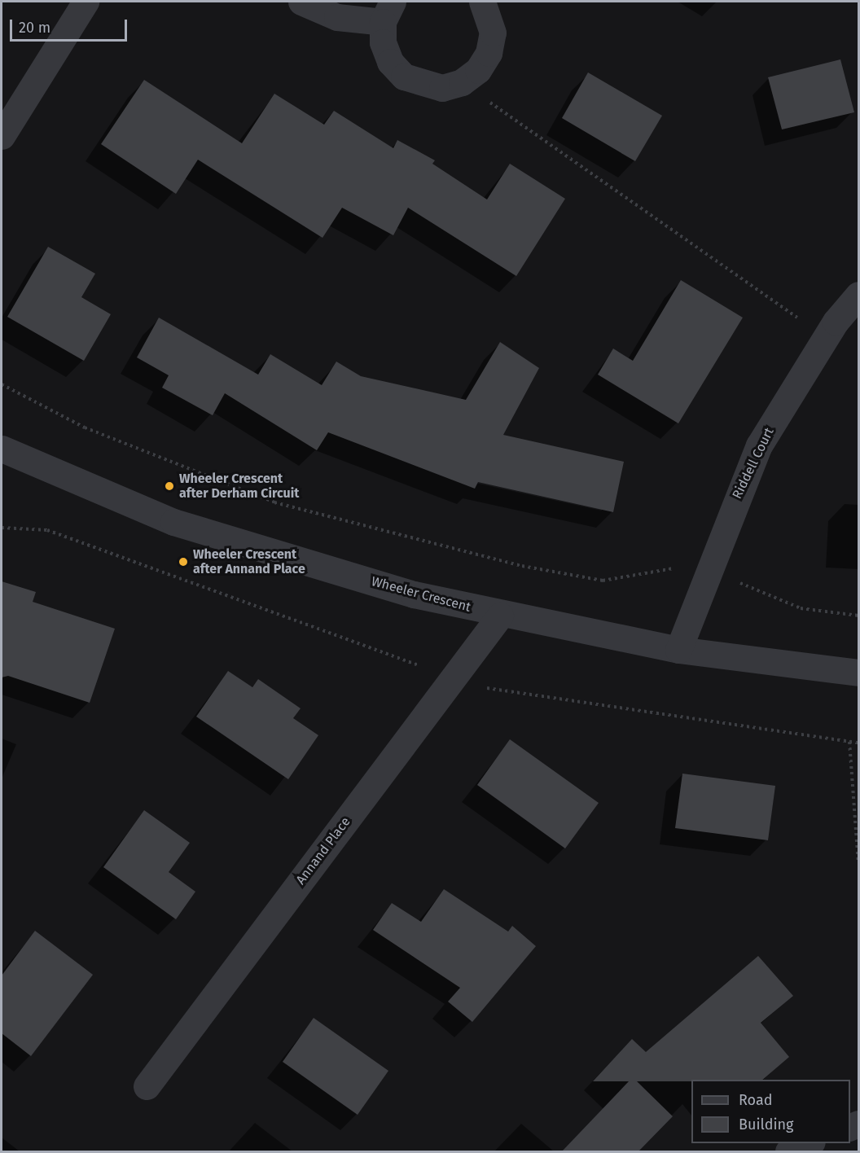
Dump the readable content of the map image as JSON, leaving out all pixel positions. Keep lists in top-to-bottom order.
{
  "streets": {
    "street": ["Riddell Court", "Wheeler Crescent", "Annand Place"]
  },
  "crossings": [
    ["Riddell Court", "Wheeler Crescent"],
    ["Wheeler Crescent", "Annand Place"]
  ],
  "places": ["Wheeler Crescent after Derham Circuit", "Wheeler Crescent after Annand Place"],
  "legend": ["Road", "Building"],
  "scale_bar": "20 m"
}
